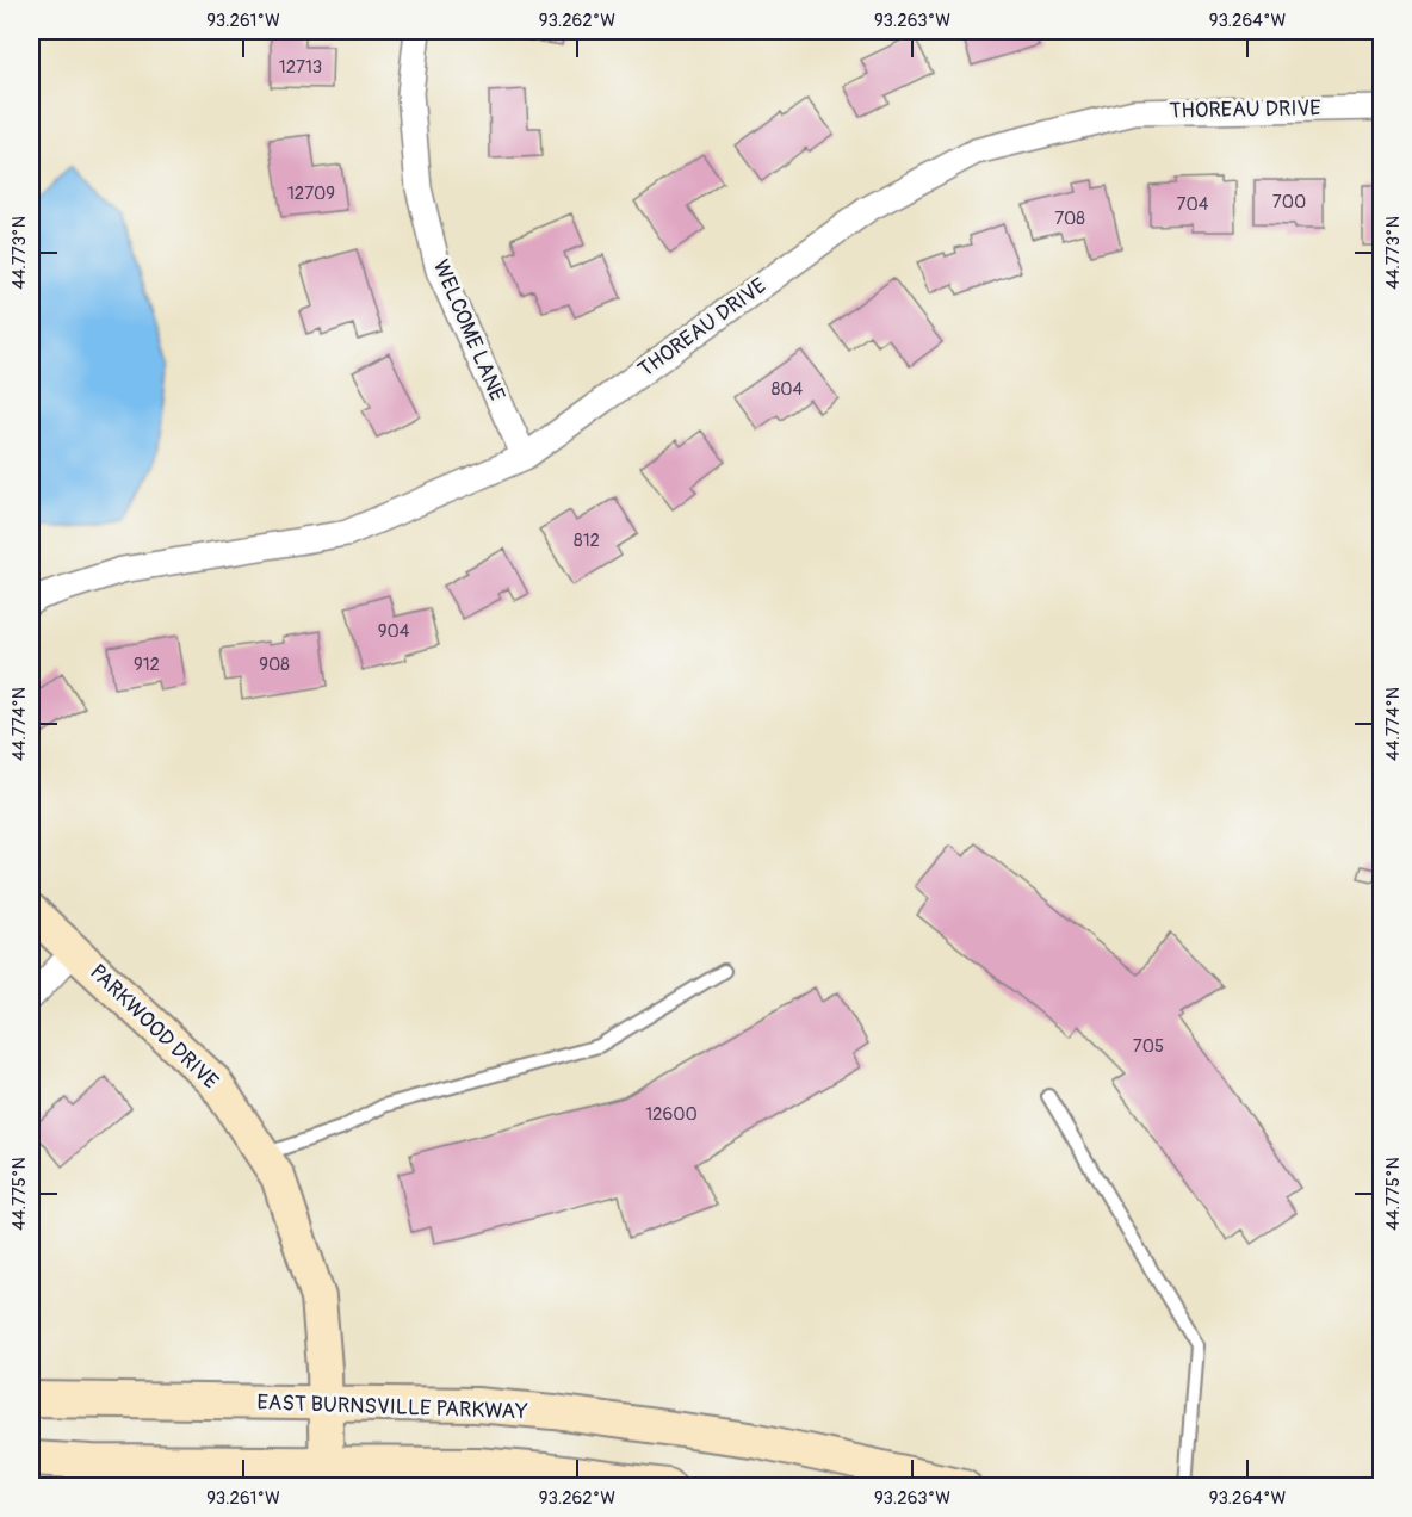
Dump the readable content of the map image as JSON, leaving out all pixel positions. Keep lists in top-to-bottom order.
{
  "streets": {
    "street": [
      "THOREAU DRIVE",
      "WELCOME LANE",
      "PARKWOOD DRIVE",
      "EAST BURNSVILLE PARKWAY"
    ]
  },
  "crossings": [
    ["THOREAU DRIVE", "WELCOME LANE"],
    ["PARKWOOD DRIVE", "EAST BURNSVILLE PARKWAY"]
  ],
  "house_numbers": [
    "12713",
    "12709",
    "700",
    "704",
    "708",
    "804",
    "812",
    "904",
    "912",
    "908",
    "705",
    "12600"
  ],
  "coordinates": [
    "93.261°W",
    "93.262°W",
    "93.263°W",
    "93.264°W",
    "44.773°N",
    "44.774°N",
    "44.775°N"
  ]
}
